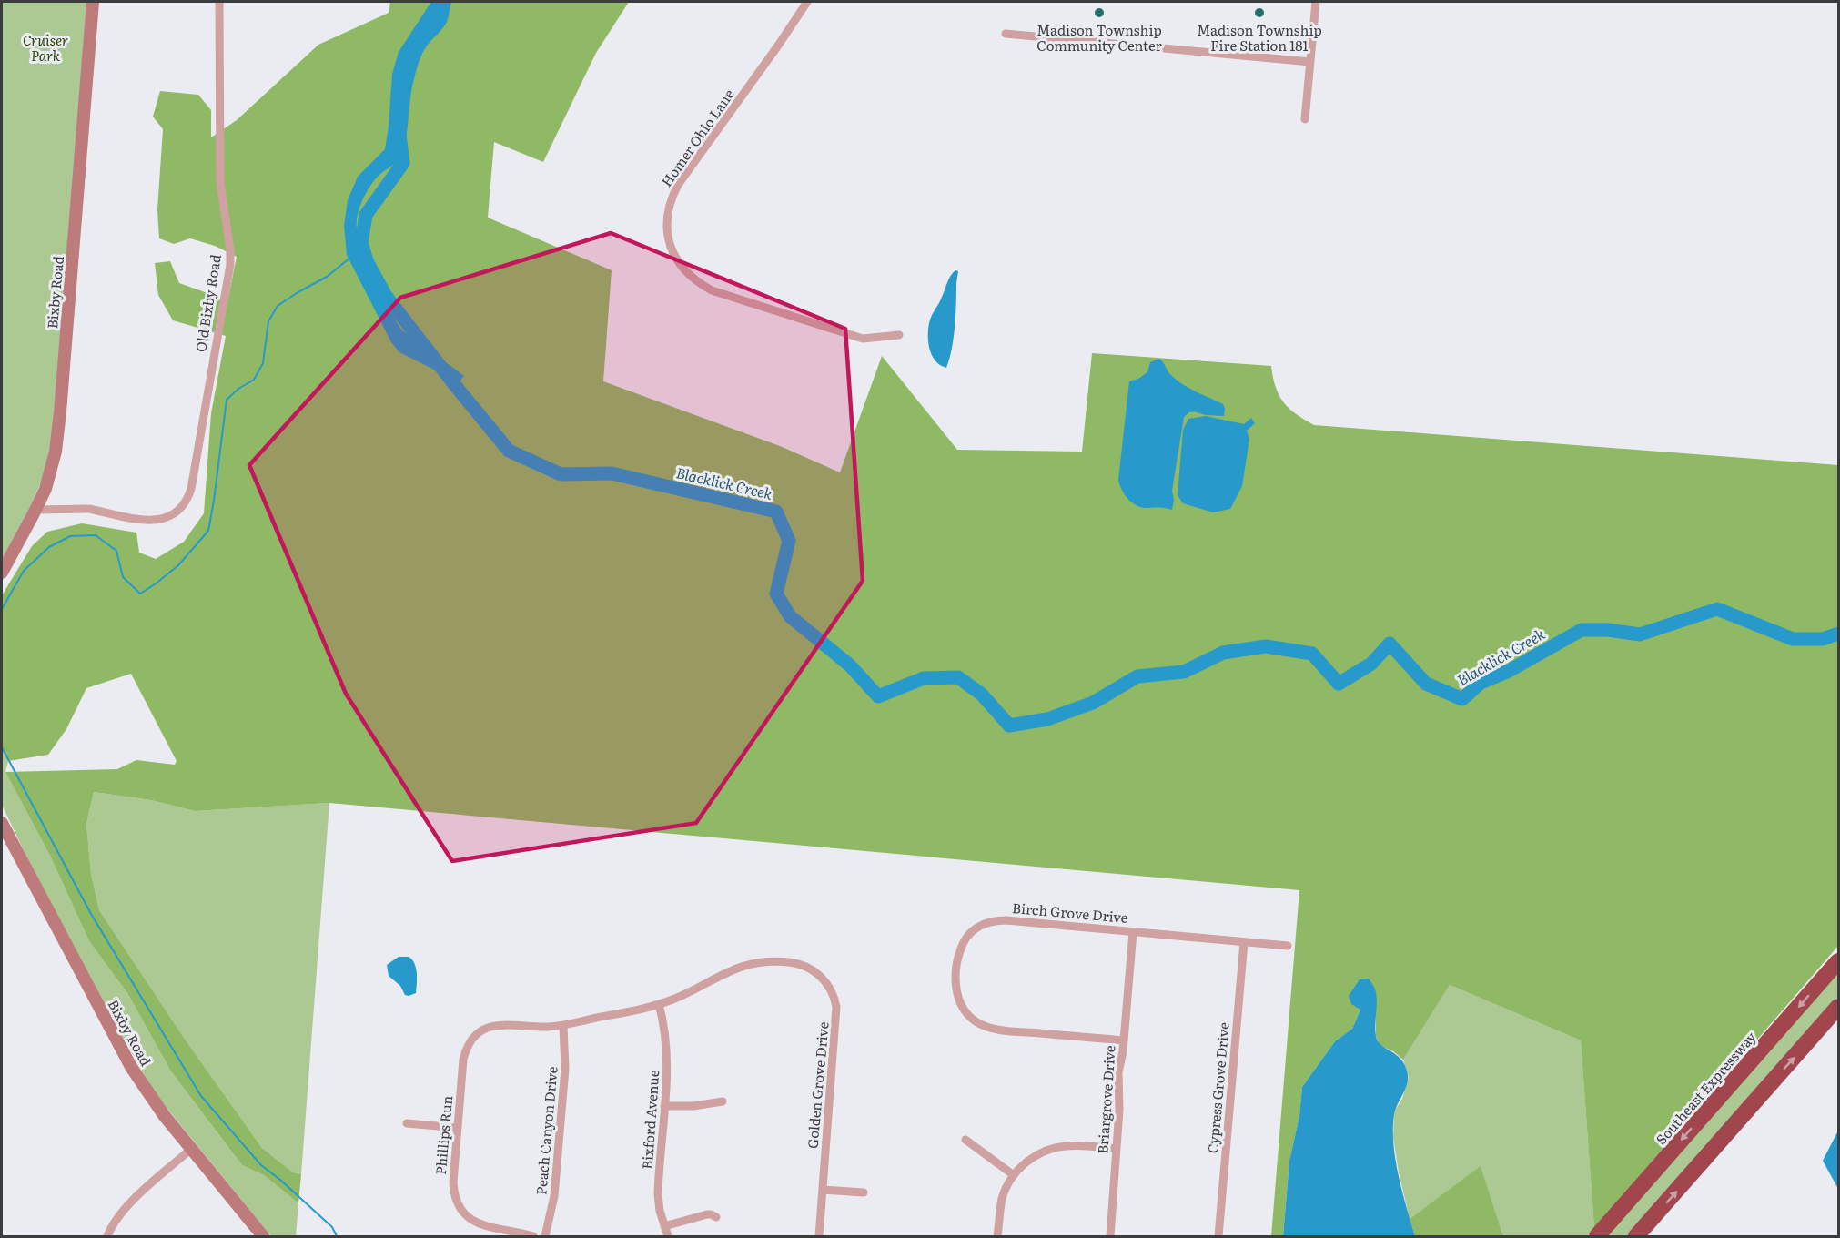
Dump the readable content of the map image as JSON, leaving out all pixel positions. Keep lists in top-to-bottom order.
{
  "streets": {
    "highway": ["Southeast Expressway"],
    "street": [
      "Homer Ohio Lane",
      "Bixby Road",
      "Old Bixby Road",
      "Birch Grove Drive",
      "Golden Grove Drive",
      "Cypress Grove Drive",
      "Briargrove Drive",
      "Bixford Avenue",
      "Peach Canyon Drive",
      "Phillips Run"
    ]
  },
  "crossings": [
    ["Bixby Road", "Old Bixby Road"],
    ["Birch Grove Drive", "Cypress Grove Drive"],
    ["Birch Grove Drive", "Briargrove Drive"],
    ["Golden Grove Drive", "Bixford Avenue"],
    ["Peach Canyon Drive", "Phillips Run"]
  ],
  "water": ["Blacklick Creek"],
  "parks": ["Cruiser Park"],
  "places": ["Madison Township Community Center", "Madison Township Fire Station 181"]
}
